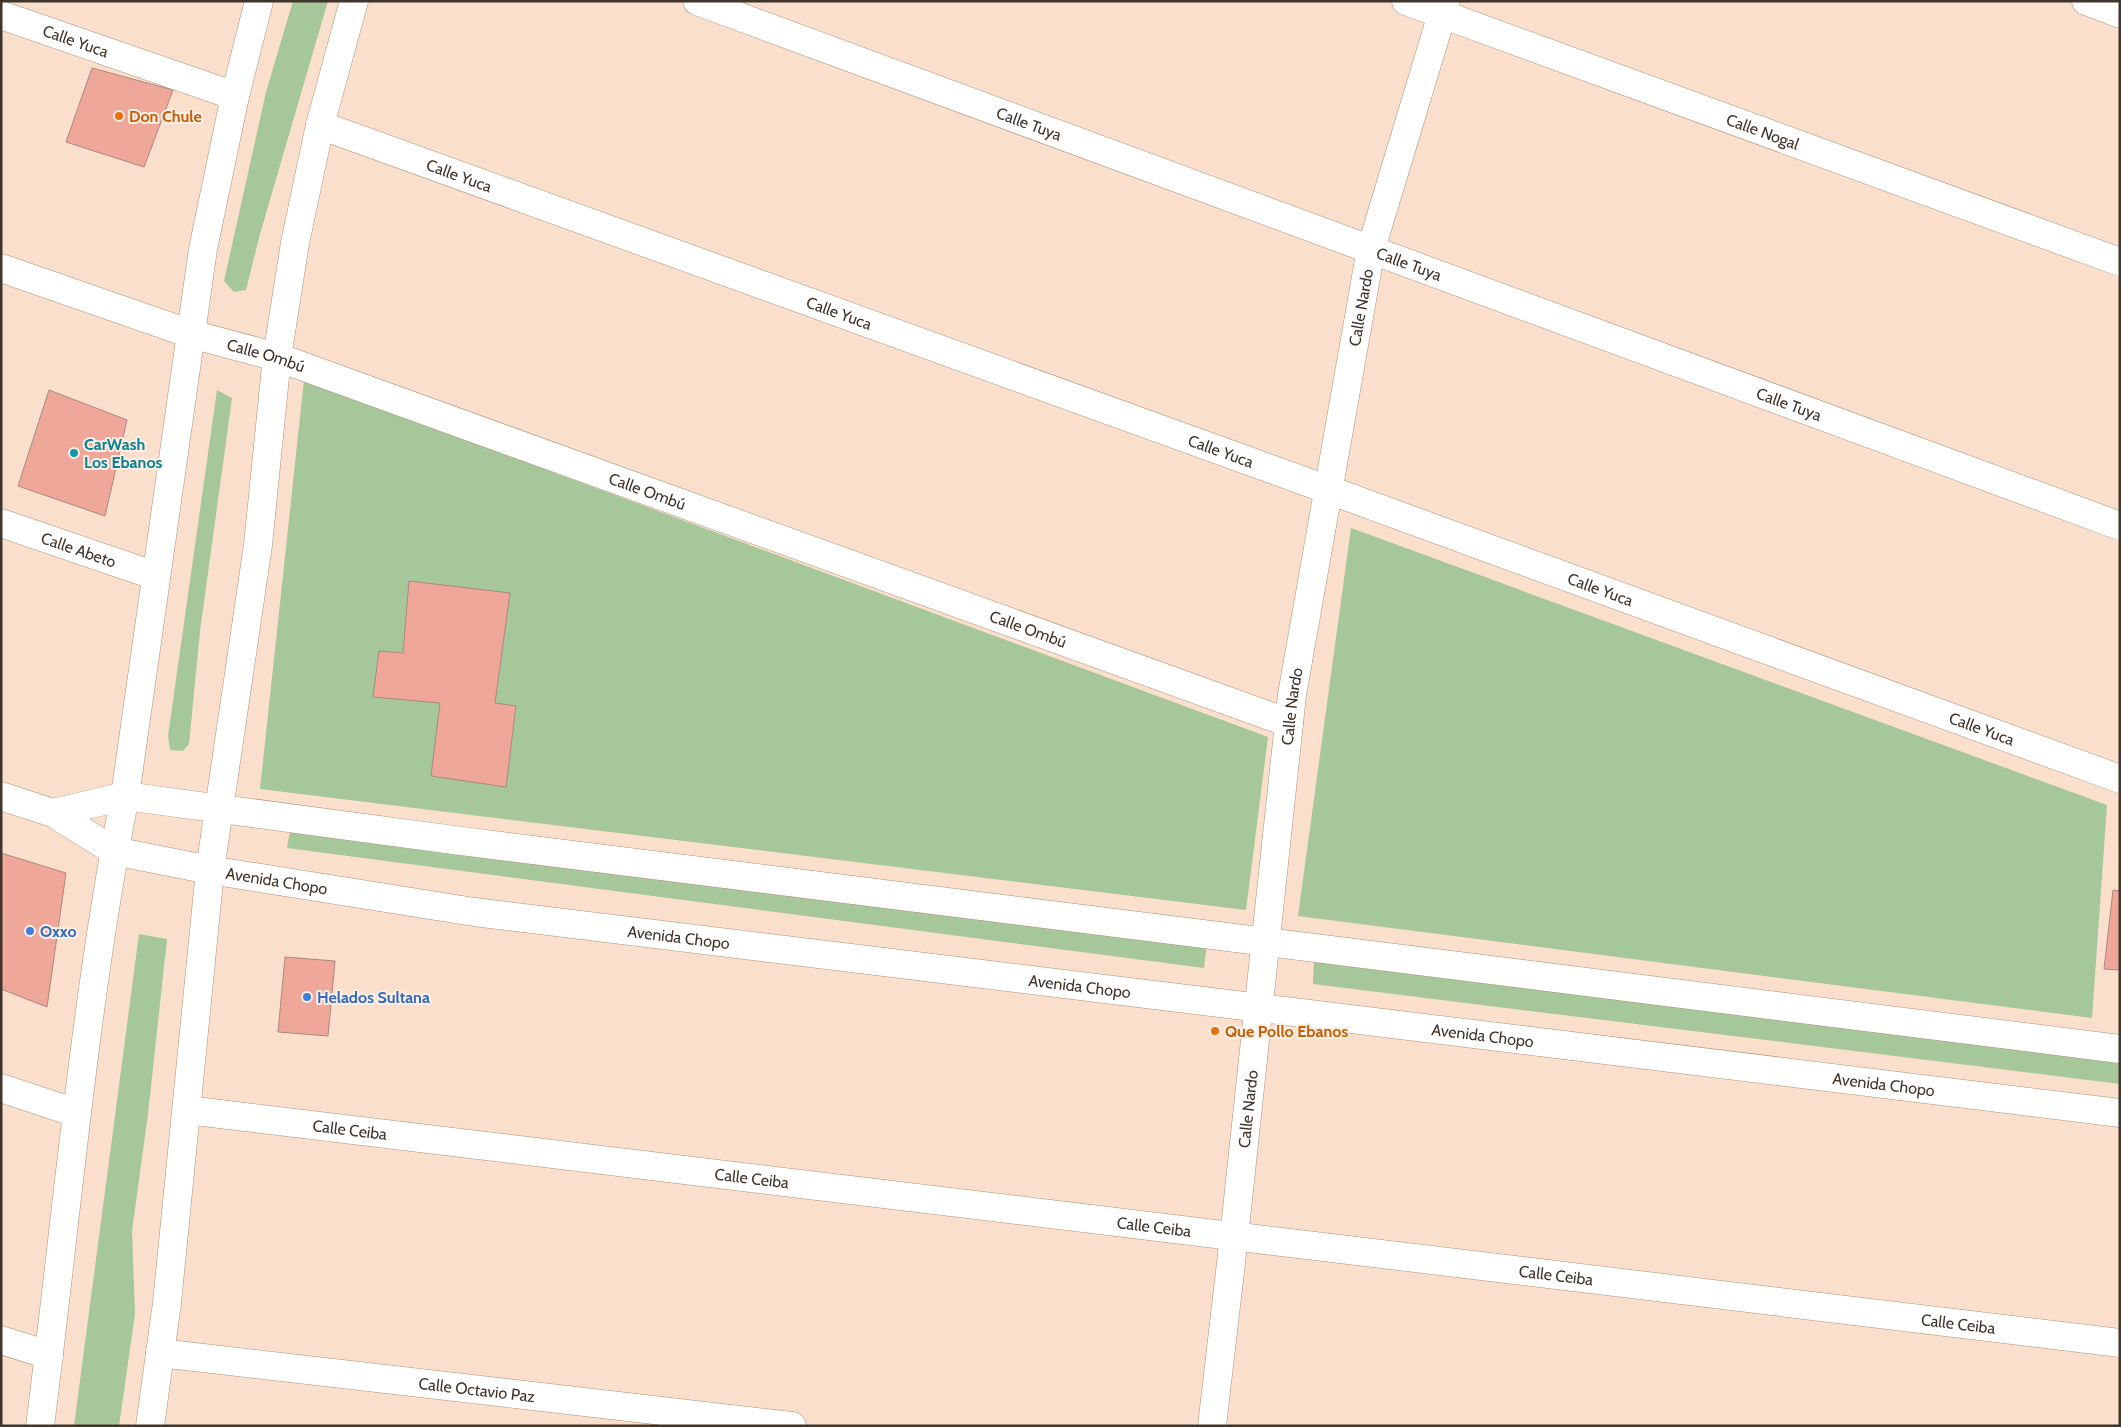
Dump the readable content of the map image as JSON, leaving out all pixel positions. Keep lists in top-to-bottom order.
{
  "streets": {
    "street": [
      "Calle Yuca",
      "Calle Tuya",
      "Calle Nogal",
      "Calle Nardo",
      "Calle Ombú",
      "Calle Abeto",
      "Avenida Chopo",
      "Calle Ceiba",
      "Calle Octavio Paz"
    ]
  },
  "crossings": [
    ["Calle Yuca", "Calle Nardo"],
    ["Calle Tuya", "Calle Nardo"],
    ["Calle Nogal", "Calle Nardo"],
    ["Calle Nardo", "Calle Ombú"],
    ["Calle Nardo", "Avenida Chopo"],
    ["Calle Nardo", "Calle Ceiba"]
  ],
  "places": [
    "Don Chule",
    "CarWash Los Ebanos",
    "Oxxo",
    "Helados Sultana",
    "Que Pollo Ebanos"
  ]
}
